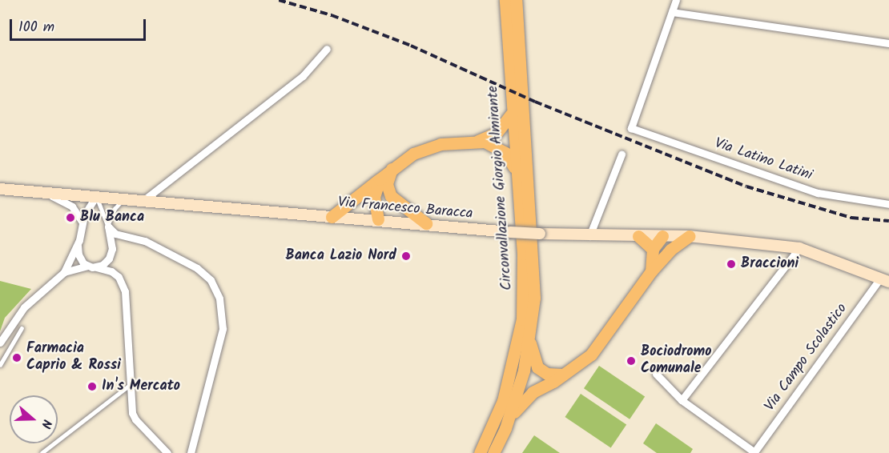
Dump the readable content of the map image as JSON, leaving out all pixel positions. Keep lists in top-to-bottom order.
{
  "streets": {
    "highway": ["Circonvallazione Giorgio Almirante"],
    "main road": ["Via Francesco Baracca"],
    "street": ["Via Latino Latini", "Via Campo Scolastico"]
  },
  "crossings": [
    ["Via Francesco Baracca", "Via Campo Scolastico"]
  ],
  "places": [
    "Blu Banca",
    "Banca Lazio Nord",
    "Braccioni",
    "Farmacia Caprio & Rossi",
    "Bociodromo Comunale",
    "In's Mercato"
  ],
  "scale_bar": "100 m",
  "north": "right"
}
